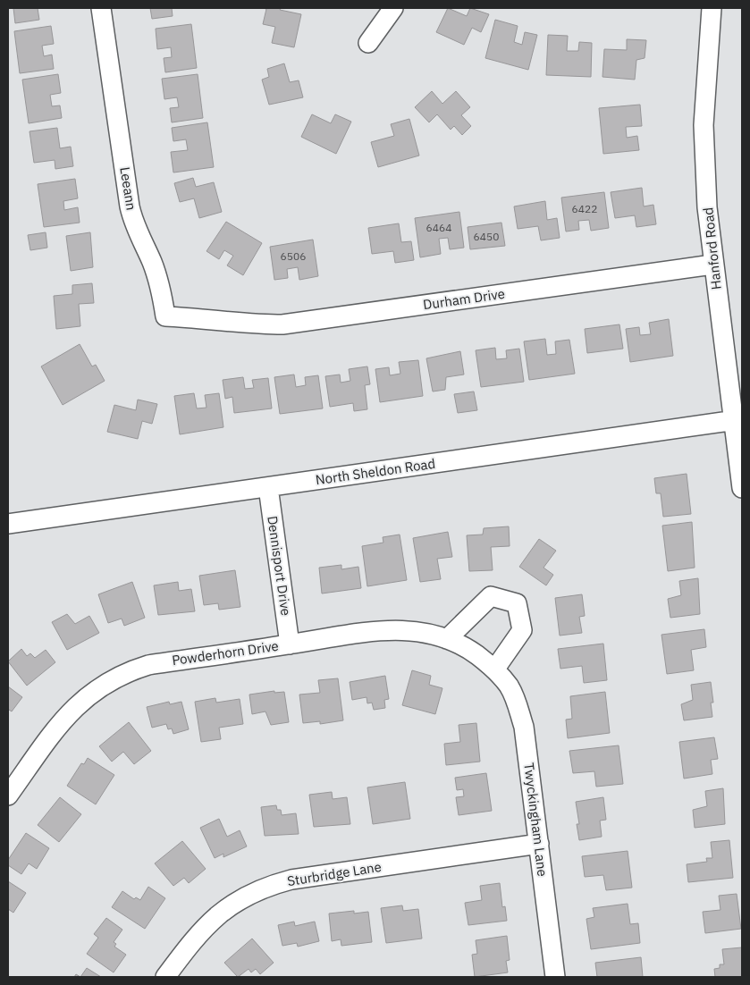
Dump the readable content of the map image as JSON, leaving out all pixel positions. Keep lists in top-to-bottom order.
{
  "streets": {
    "street": [
      "Leeann",
      "Hanford Road",
      "Durham Drive",
      "North Sheldon Road",
      "Dennisport Drive",
      "Powderhorn Drive",
      "Twyckingham Lane",
      "Sturbridge Lane"
    ]
  },
  "crossings": [
    ["Leeann", "Durham Drive"],
    ["Hanford Road", "Durham Drive"],
    ["Hanford Road", "North Sheldon Road"],
    ["North Sheldon Road", "Dennisport Drive"],
    ["Dennisport Drive", "Powderhorn Drive"],
    ["Powderhorn Drive", "Twyckingham Lane"],
    ["Twyckingham Lane", "Sturbridge Lane"]
  ],
  "house_numbers": [
    "6422",
    "6464",
    "6450",
    "6506"
  ]
}
